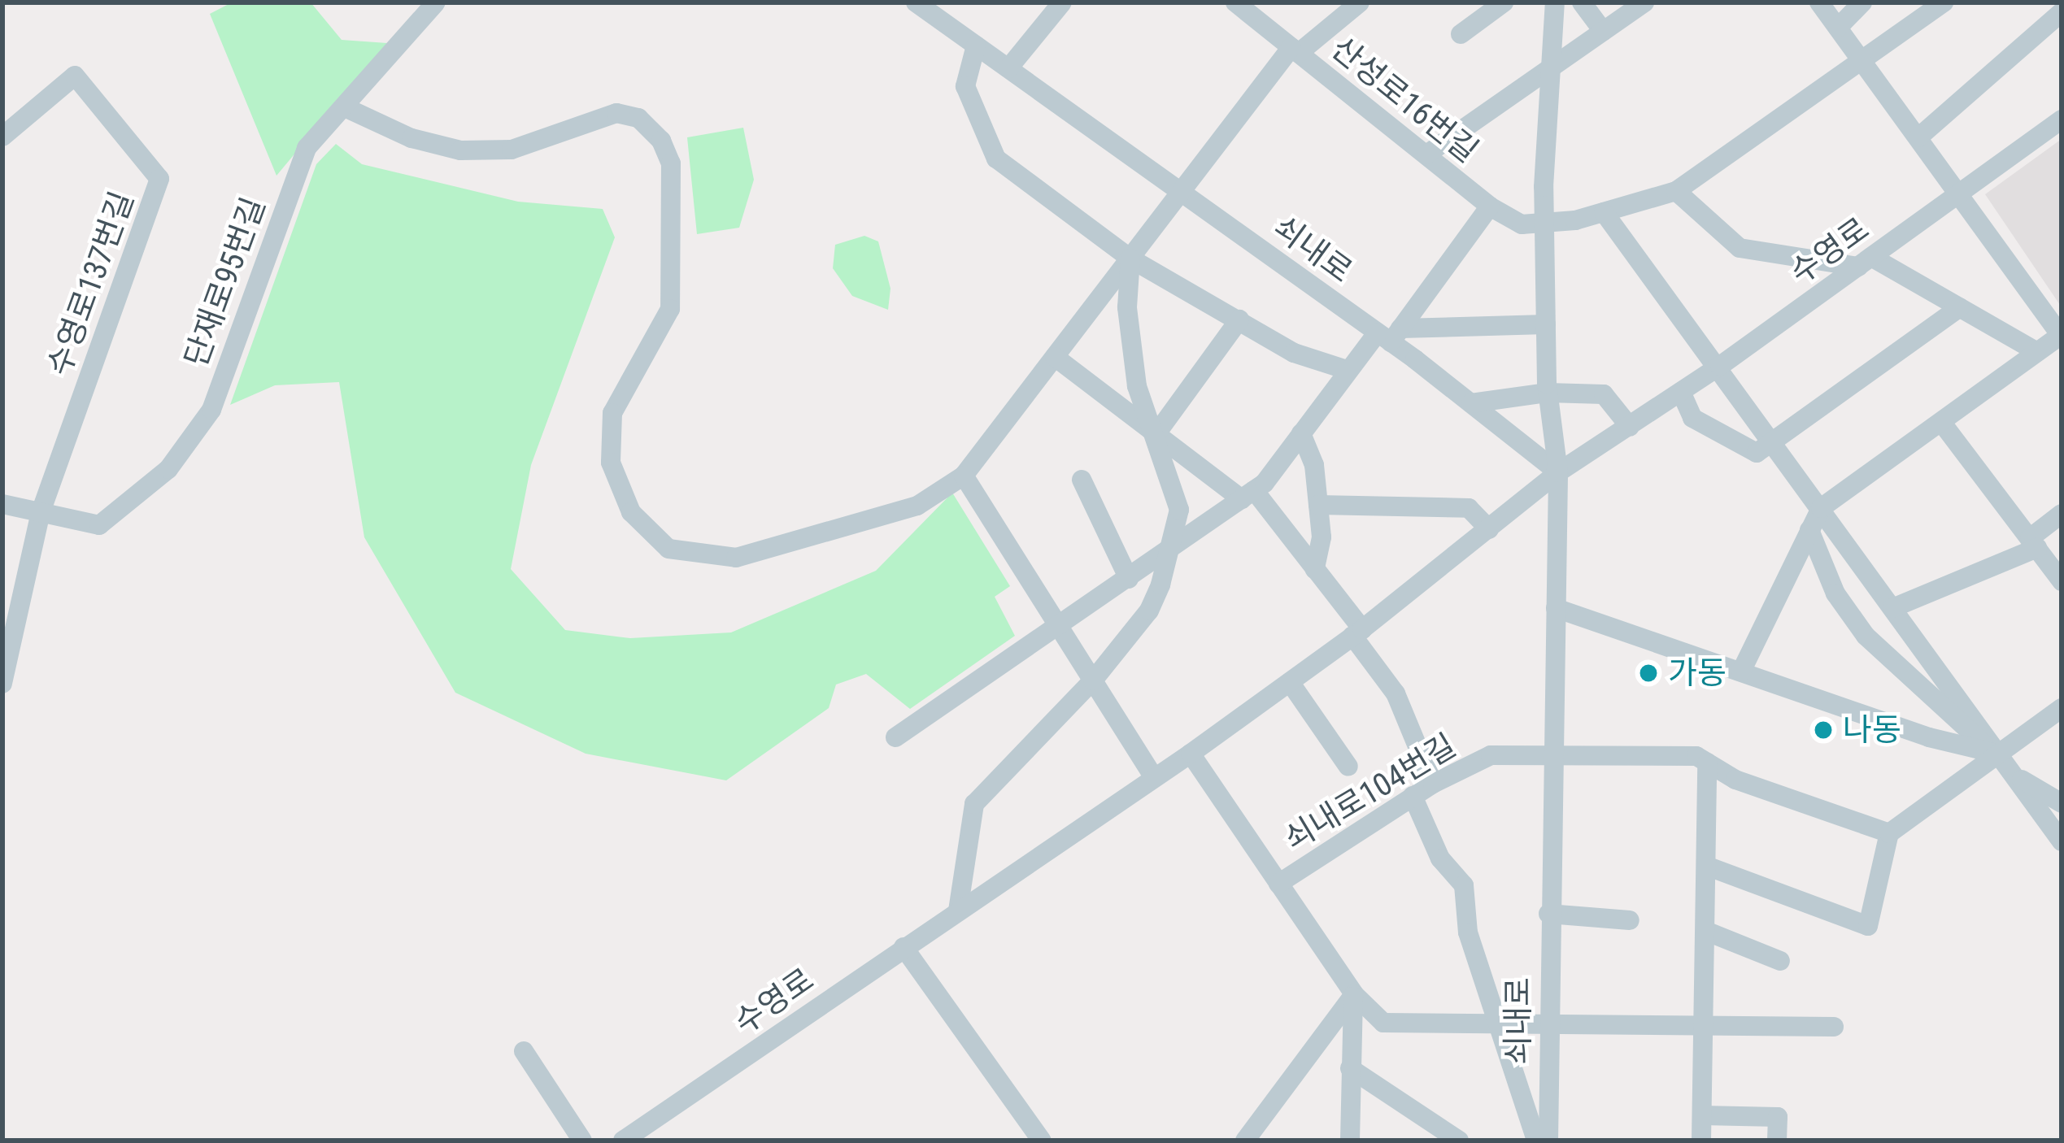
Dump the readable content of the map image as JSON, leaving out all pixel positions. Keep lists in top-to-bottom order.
{
  "streets": {
    "street": [
      "산성로16번길",
      "쇠내로",
      "수영로",
      "단재로95번길",
      "수영로137번길",
      "쇠내로104번길"
    ]
  },
  "crossings": [
    ["쇠내로", "수영로"],
    ["쇠내로", "쇠내로104번길"],
    ["단재로95번길", "수영로137번길"]
  ],
  "places": ["가동", "나동"]
}
